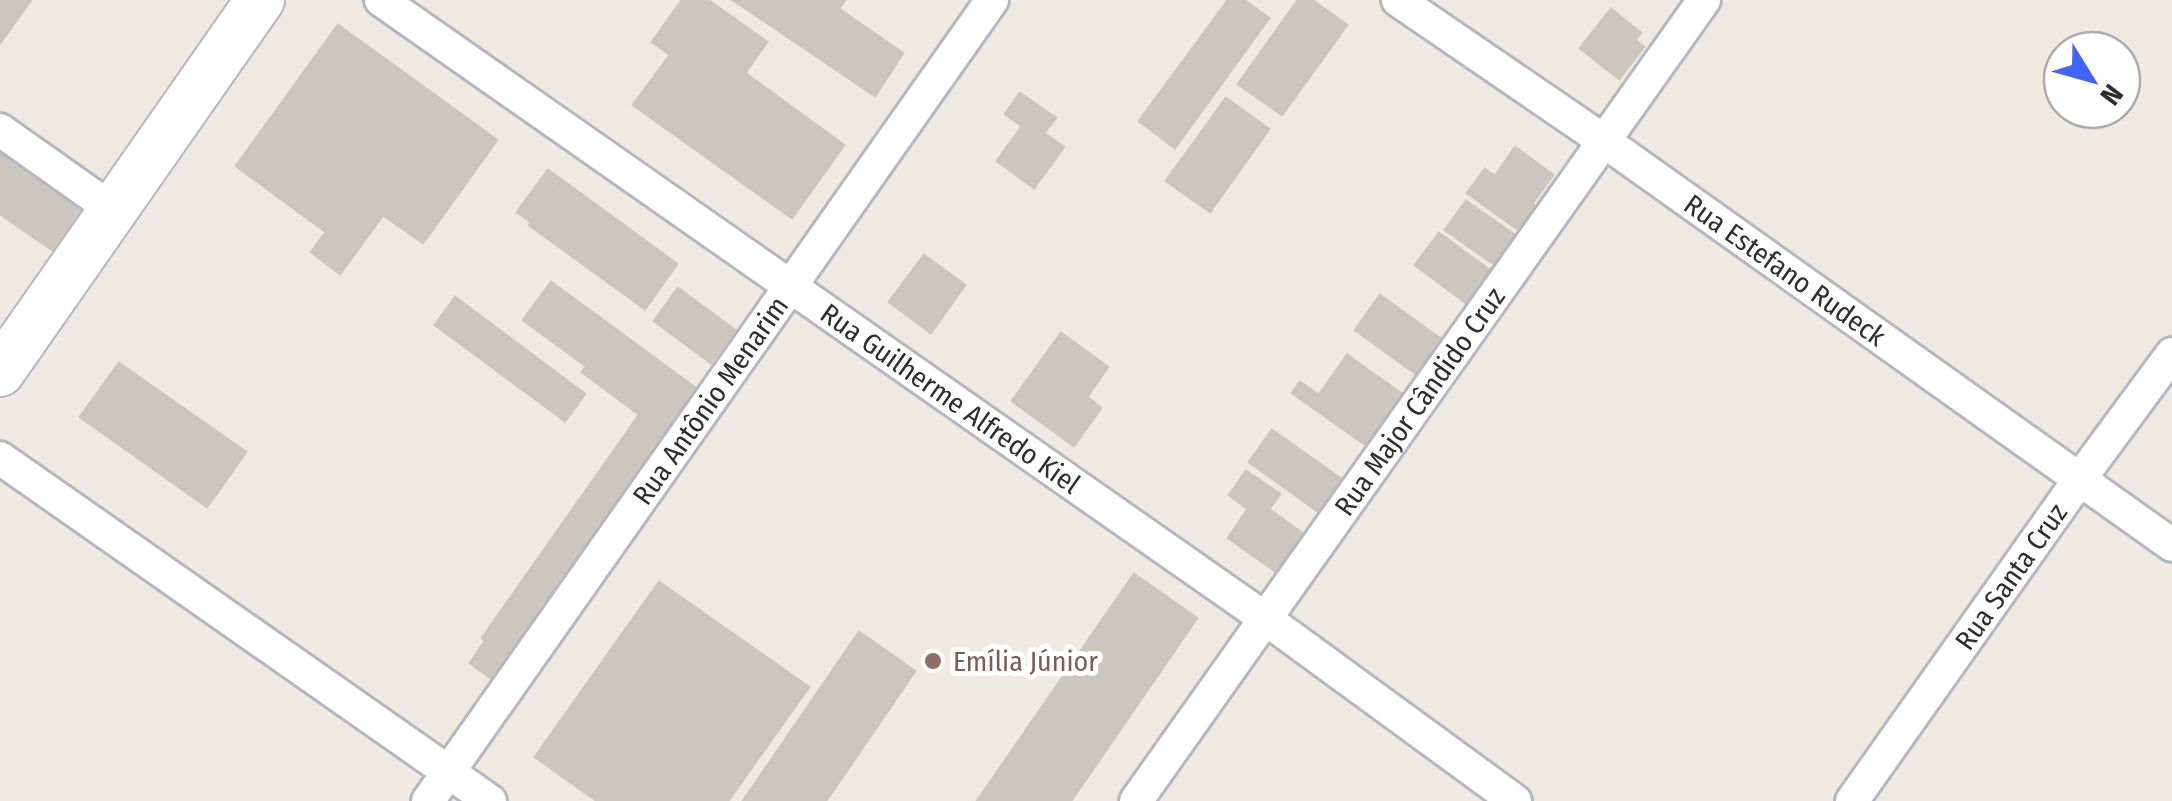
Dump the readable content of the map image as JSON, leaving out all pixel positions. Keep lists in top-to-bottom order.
{
  "streets": {
    "street": [
      "Rua Estefano Rudeck",
      "Rua Guilherme Alfredo Kiel",
      "Rua Antônio Menarim",
      "Rua Major Cândido Cruz",
      "Rua Santa Cruz"
    ]
  },
  "crossings": [
    ["Rua Estefano Rudeck", "Rua Major Cândido Cruz"],
    ["Rua Estefano Rudeck", "Rua Santa Cruz"],
    ["Rua Guilherme Alfredo Kiel", "Rua Antônio Menarim"],
    ["Rua Guilherme Alfredo Kiel", "Rua Major Cândido Cruz"]
  ],
  "places": ["Emília Júnior"],
  "north": "bottom right"
}
